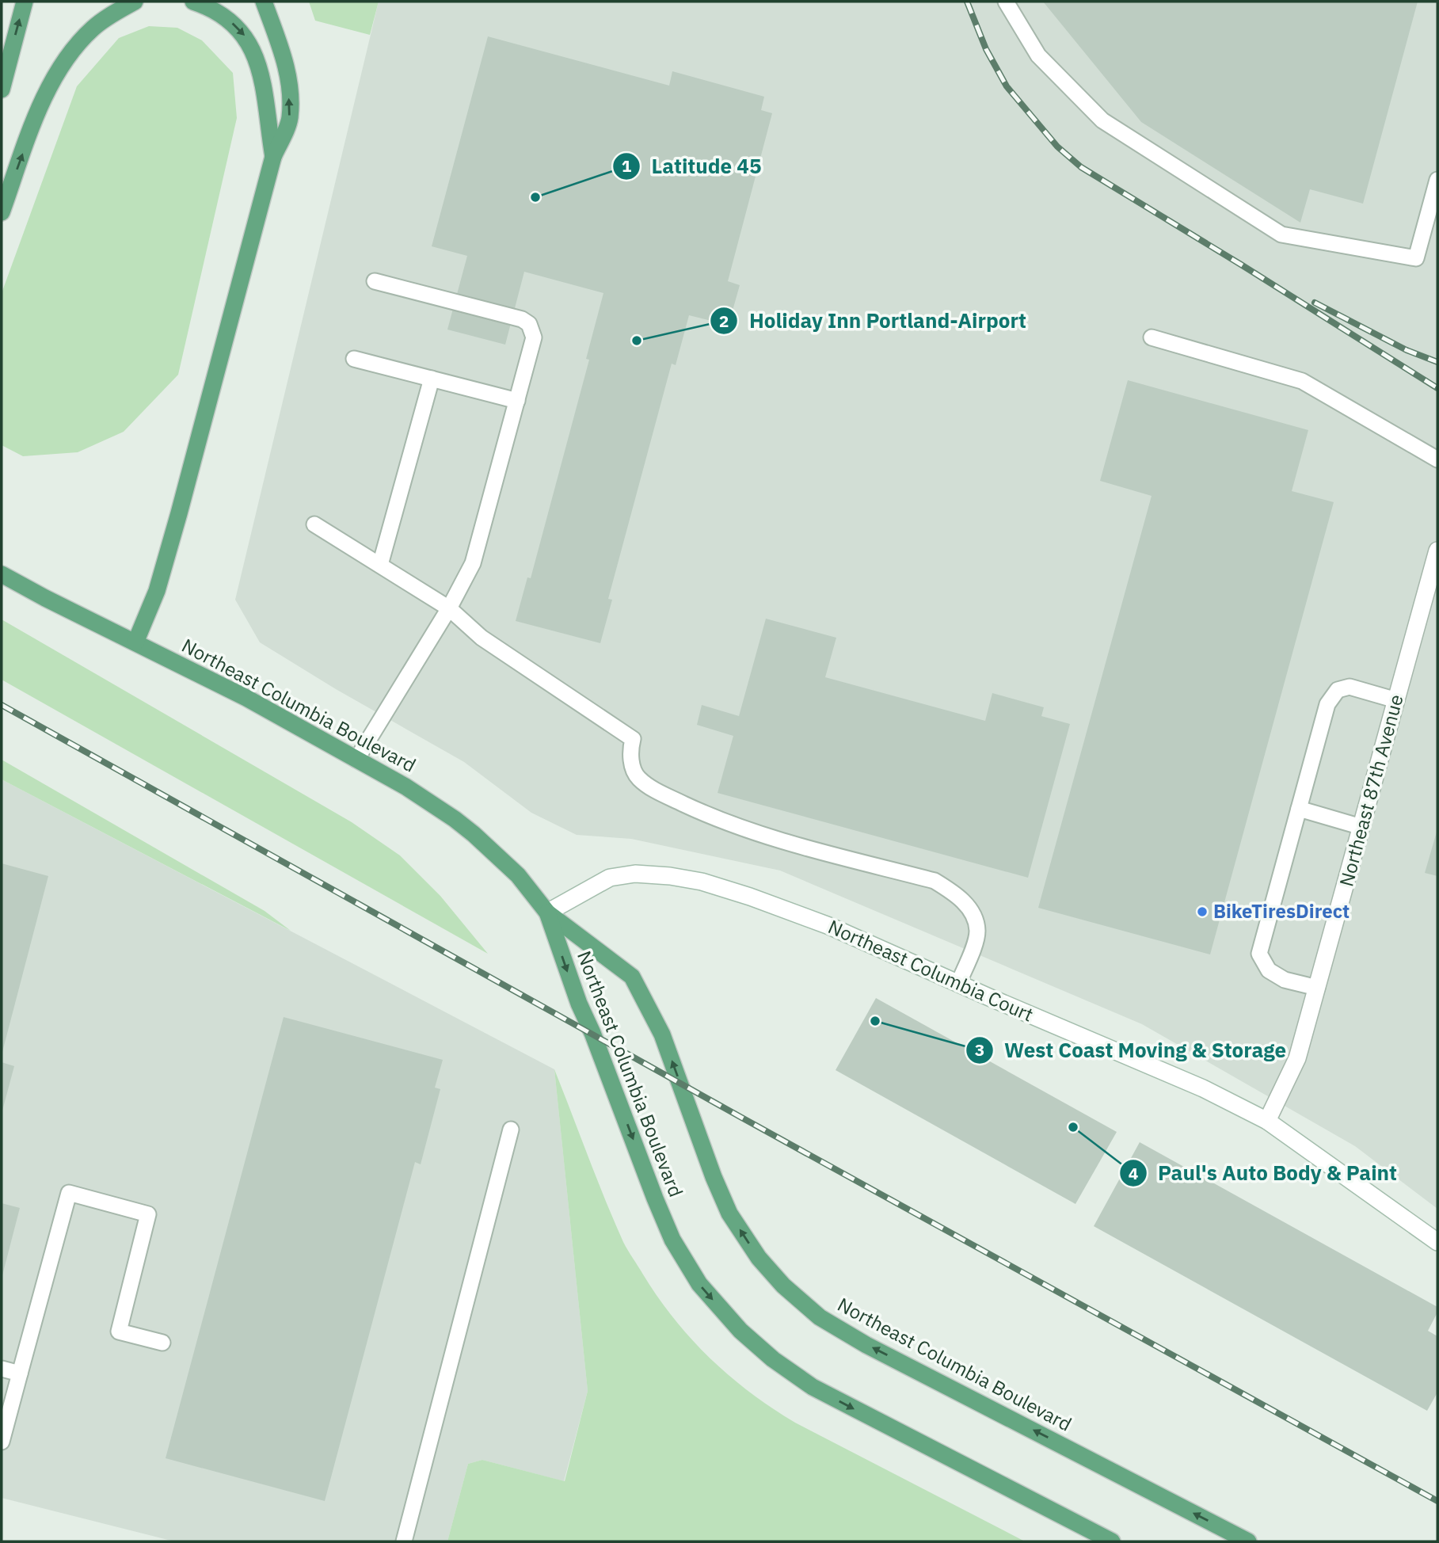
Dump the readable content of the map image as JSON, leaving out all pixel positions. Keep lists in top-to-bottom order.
{
  "streets": {
    "main road": ["Northeast Columbia Boulevard"],
    "street": ["Northeast 87th Avenue", "Northeast Columbia Court"]
  },
  "crossings": [
    ["Northeast Columbia Boulevard", "Northeast Columbia Court"],
    ["Northeast 87th Avenue", "Northeast Columbia Court"]
  ],
  "places": [
    "Latitude 45",
    "Holiday Inn Portland-Airport",
    "BikeTiresDirect",
    "West Coast Moving & Storage",
    "Paul's Auto Body & Paint"
  ]
}
